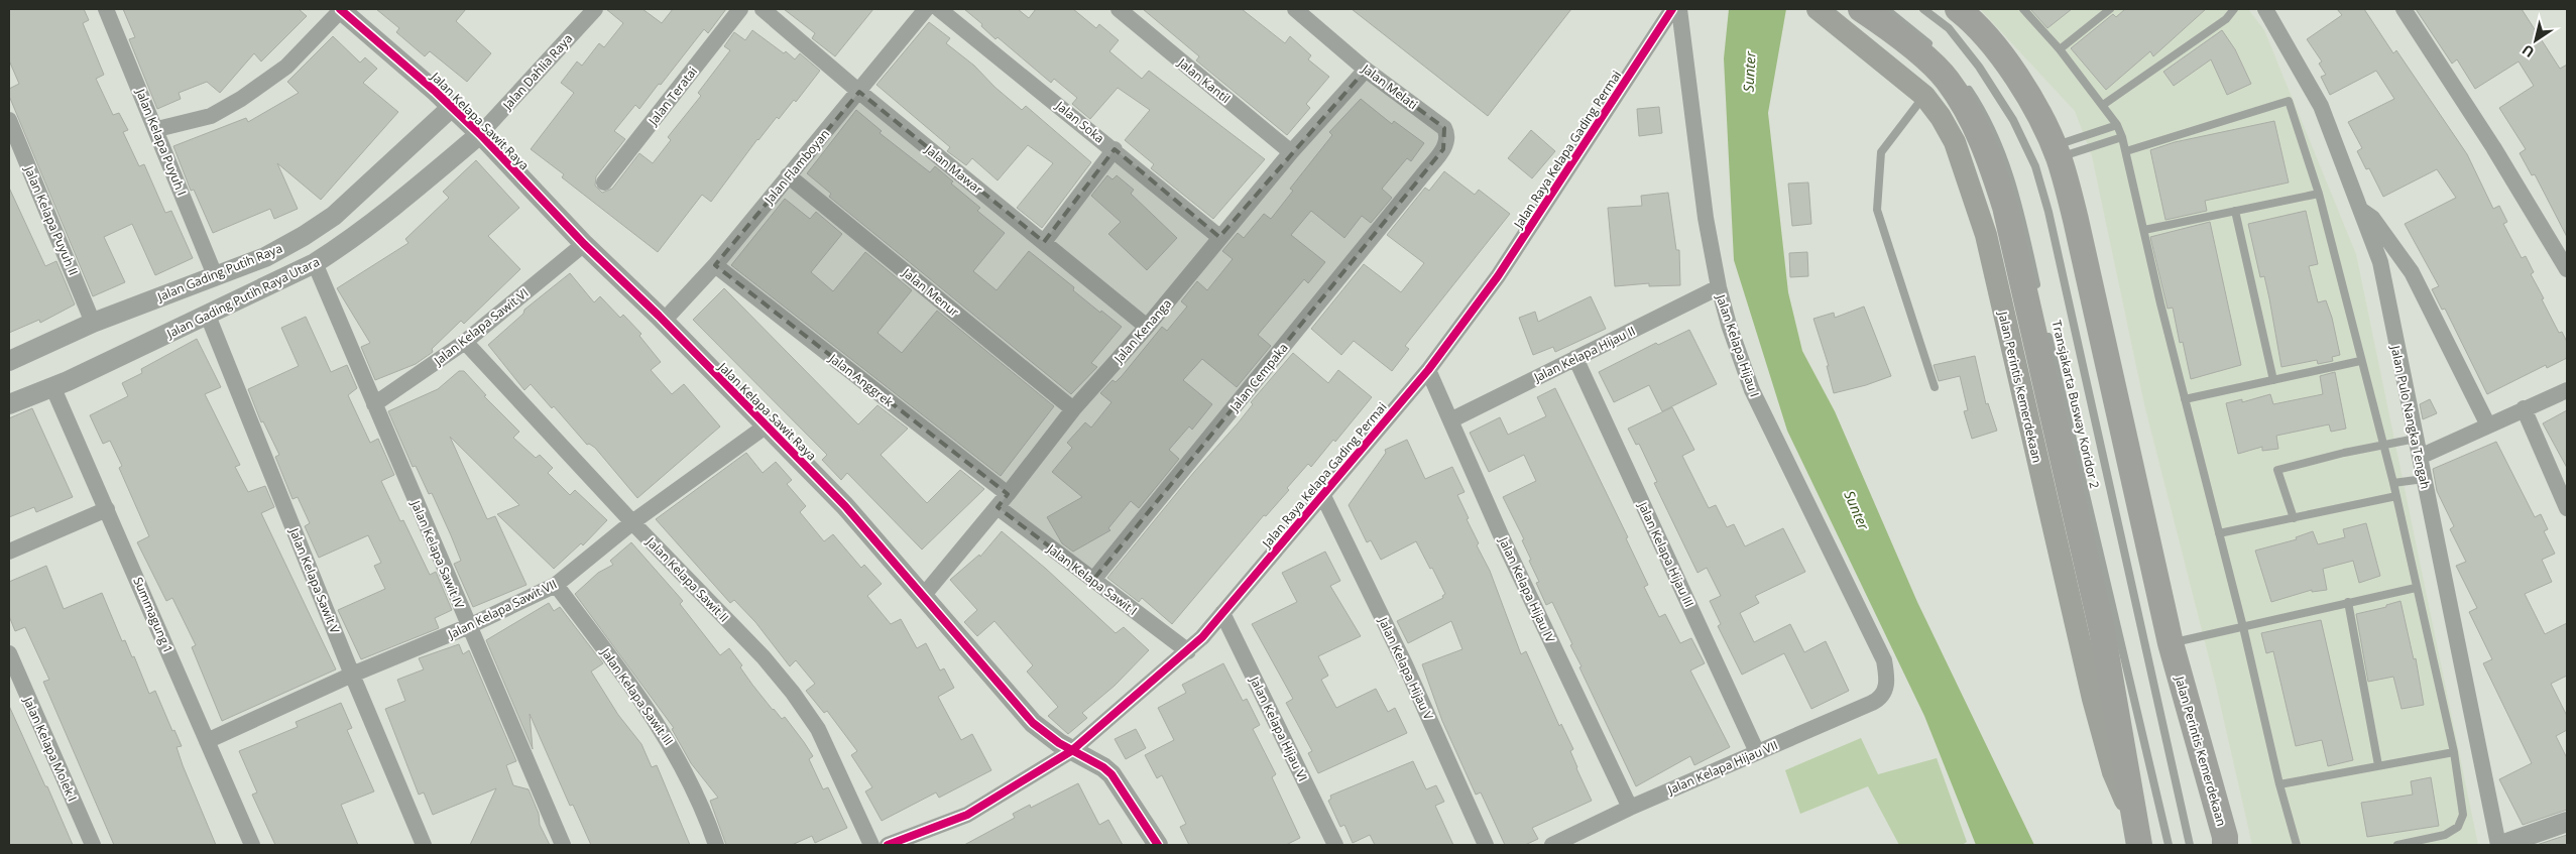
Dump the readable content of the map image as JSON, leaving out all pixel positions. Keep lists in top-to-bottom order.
{
  "streets": {
    "highway": ["Jalan Perintis Kemerdekaan"],
    "street": [
      "Jalan Dahlia Raya",
      "Jalan Kantil",
      "Jalan Melati",
      "Jalan Teratai",
      "Jalan Kelapa Sawit Raya",
      "Jalan Soka",
      "Jalan Kelapa Puyuh I",
      "Jalan Raya Kelapa Gading Permai",
      "Jalan Flamboyan",
      "Jalan Mawar",
      "Jalan Kelapa Puyuh II",
      "Jalan Gading Putih Raya",
      "Jalan Menur",
      "Jalan Gading Putih Raya Utara",
      "Jalan Kelapa Sawit VI",
      "Jalan Kenanga",
      "Jalan Kelapa Hijau I",
      "Jalan Kelapa Hijau II",
      "Jalan Cempaka",
      "Jalan Anggrek",
      "Jalan Pulo Nangka Tengah",
      "Jalan Kelapa Sawit IV",
      "Jalan Kelapa Hijau III",
      "Jalan Kelapa Sawit II",
      "Jalan Kelapa Sawit I",
      "Jalan Kelapa Sawit V",
      "Jalan Kelapa Hijau IV",
      "Jalan Kelapa Sawit VII",
      "Summagung 1",
      "Jalan Kelapa Hijau V",
      "Jalan Kelapa Sawit III",
      "Jalan Kelapa Hijau VI",
      "Jalan Kelapa Molek I",
      "Jalan Kelapa Hijau VII"
    ],
    "lane": ["Transjakarta Busway Koridor 2"]
  },
  "crossings": [
    ["Jalan Dahlia Raya", "Jalan Kelapa Sawit Raya"],
    ["Jalan Dahlia Raya", "Jalan Gading Putih Raya Utara"],
    ["Jalan Kantil", "Jalan Kenanga"],
    ["Jalan Melati", "Jalan Kenanga"],
    ["Jalan Melati", "Jalan Cempaka"],
    ["Jalan Kelapa Sawit Raya", "Jalan Raya Kelapa Gading Permai"],
    ["Jalan Kelapa Sawit Raya", "Jalan Flamboyan"],
    ["Jalan Kelapa Sawit Raya", "Jalan Gading Putih Raya"],
    ["Jalan Kelapa Sawit Raya", "Jalan Gading Putih Raya Utara"],
    ["Jalan Kelapa Sawit Raya", "Jalan Kelapa Sawit VI"],
    ["Jalan Kelapa Sawit Raya", "Jalan Kenanga"],
    ["Jalan Kelapa Sawit Raya", "Jalan Kelapa Sawit VII"],
    ["Jalan Soka", "Jalan Kenanga"],
    ["Jalan Kelapa Puyuh I", "Jalan Gading Putih Raya"],
    ["Jalan Raya Kelapa Gading Permai", "Jalan Kelapa Sawit I"],
    ["Jalan Raya Kelapa Gading Permai", "Jalan Kelapa Hijau IV"],
    ["Jalan Raya Kelapa Gading Permai", "Jalan Kelapa Hijau V"],
    ["Jalan Raya Kelapa Gading Permai", "Jalan Kelapa Hijau VI"],
    ["Jalan Flamboyan", "Jalan Mawar"],
    ["Jalan Flamboyan", "Jalan Menur"],
    ["Jalan Flamboyan", "Jalan Anggrek"],
    ["Jalan Mawar", "Jalan Kenanga"],
    ["Jalan Kelapa Puyuh II", "Jalan Gading Putih Raya"],
    ["Jalan Menur", "Jalan Kenanga"],
    ["Jalan Gading Putih Raya Utara", "Jalan Kelapa Sawit IV"],
    ["Jalan Gading Putih Raya Utara", "Jalan Kelapa Sawit V"],
    ["Jalan Gading Putih Raya Utara", "Summagung 1"],
    ["Jalan Kelapa Sawit VI", "Jalan Kelapa Sawit IV"],
    ["Jalan Kelapa Sawit VI", "Jalan Kelapa Sawit II"],
    ["Jalan Kenanga", "Jalan Anggrek"],
    ["Jalan Kenanga", "Jalan Kelapa Sawit I"],
    ["Jalan Kelapa Hijau I", "Jalan Kelapa Hijau II"],
    ["Jalan Kelapa Hijau I", "Jalan Kelapa Hijau VII"],
    ["Jalan Kelapa Hijau II", "Jalan Kelapa Hijau III"],
    ["Jalan Kelapa Hijau II", "Jalan Kelapa Hijau IV"],
    ["Jalan Cempaka", "Jalan Kelapa Sawit I"],
    ["Jalan Anggrek", "Jalan Kelapa Sawit I"],
    ["Jalan Kelapa Sawit IV", "Jalan Kelapa Sawit VII"],
    ["Jalan Kelapa Hijau III", "Jalan Kelapa Hijau VII"],
    ["Jalan Kelapa Sawit II", "Jalan Kelapa Sawit VII"],
    ["Jalan Kelapa Sawit V", "Jalan Kelapa Sawit VII"],
    ["Jalan Kelapa Hijau IV", "Jalan Kelapa Hijau VII"],
    ["Jalan Kelapa Sawit VII", "Summagung 1"],
    ["Jalan Kelapa Sawit VII", "Jalan Kelapa Sawit III"]
  ],
  "water": ["Sunter"],
  "north": "bottom left"
}
